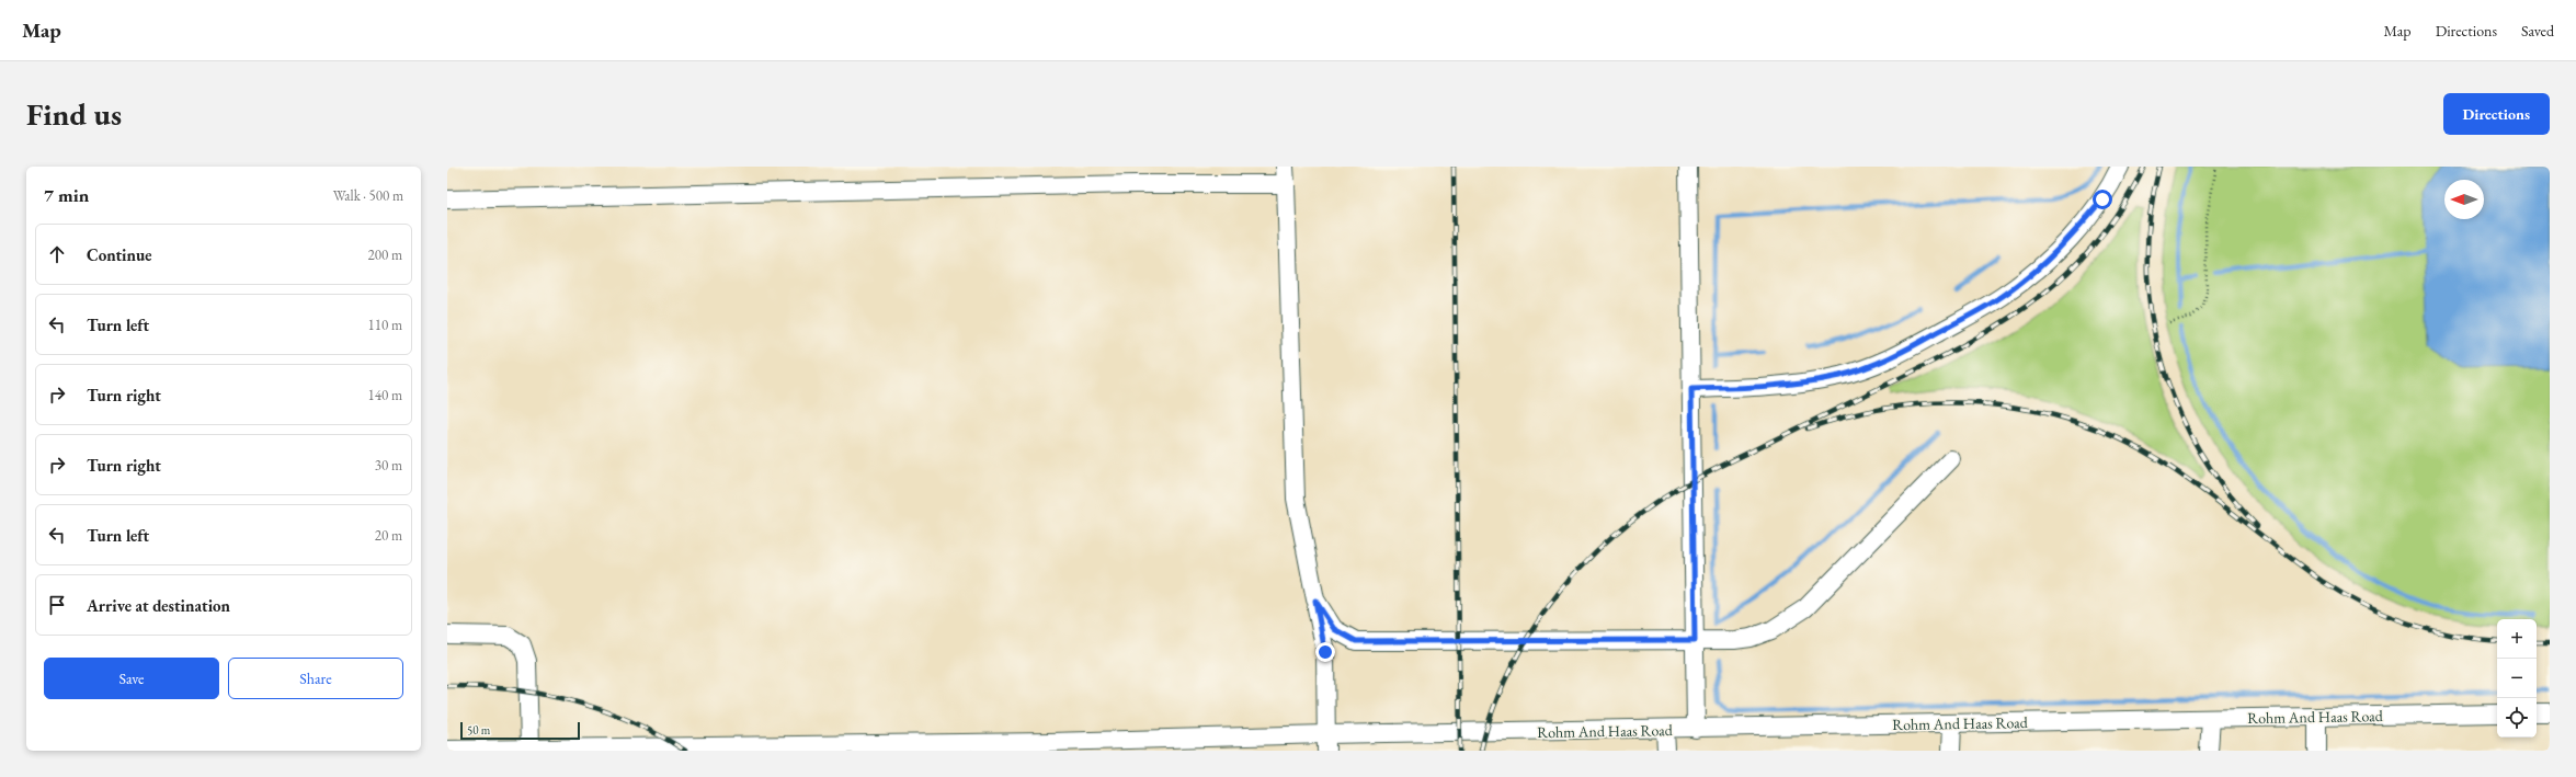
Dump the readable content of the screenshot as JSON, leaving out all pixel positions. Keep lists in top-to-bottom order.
{
  "streets": {
    "street": ["Rohm And Haas Road"]
  },
  "scale_bar": "50 m",
  "north": "left",
  "page": {
    "header": "Map",
    "nav": ["Map", "Directions", "Saved"],
    "buttons": [
      "Directions",
      ["Save", "Share"]
    ],
    "title": "Find us",
    "heading": ["7 min", "Walk · 500 m"],
    "list": [
      ["Continue", "200 m"],
      ["Turn left", "110 m"],
      ["Turn right", "140 m"],
      ["Turn right", "30 m"],
      ["Turn left", "20 m"],
      "Arrive at destination"
    ],
    "map_buttons": ["+", "−"],
    "scale": "50 m"
  }
}
